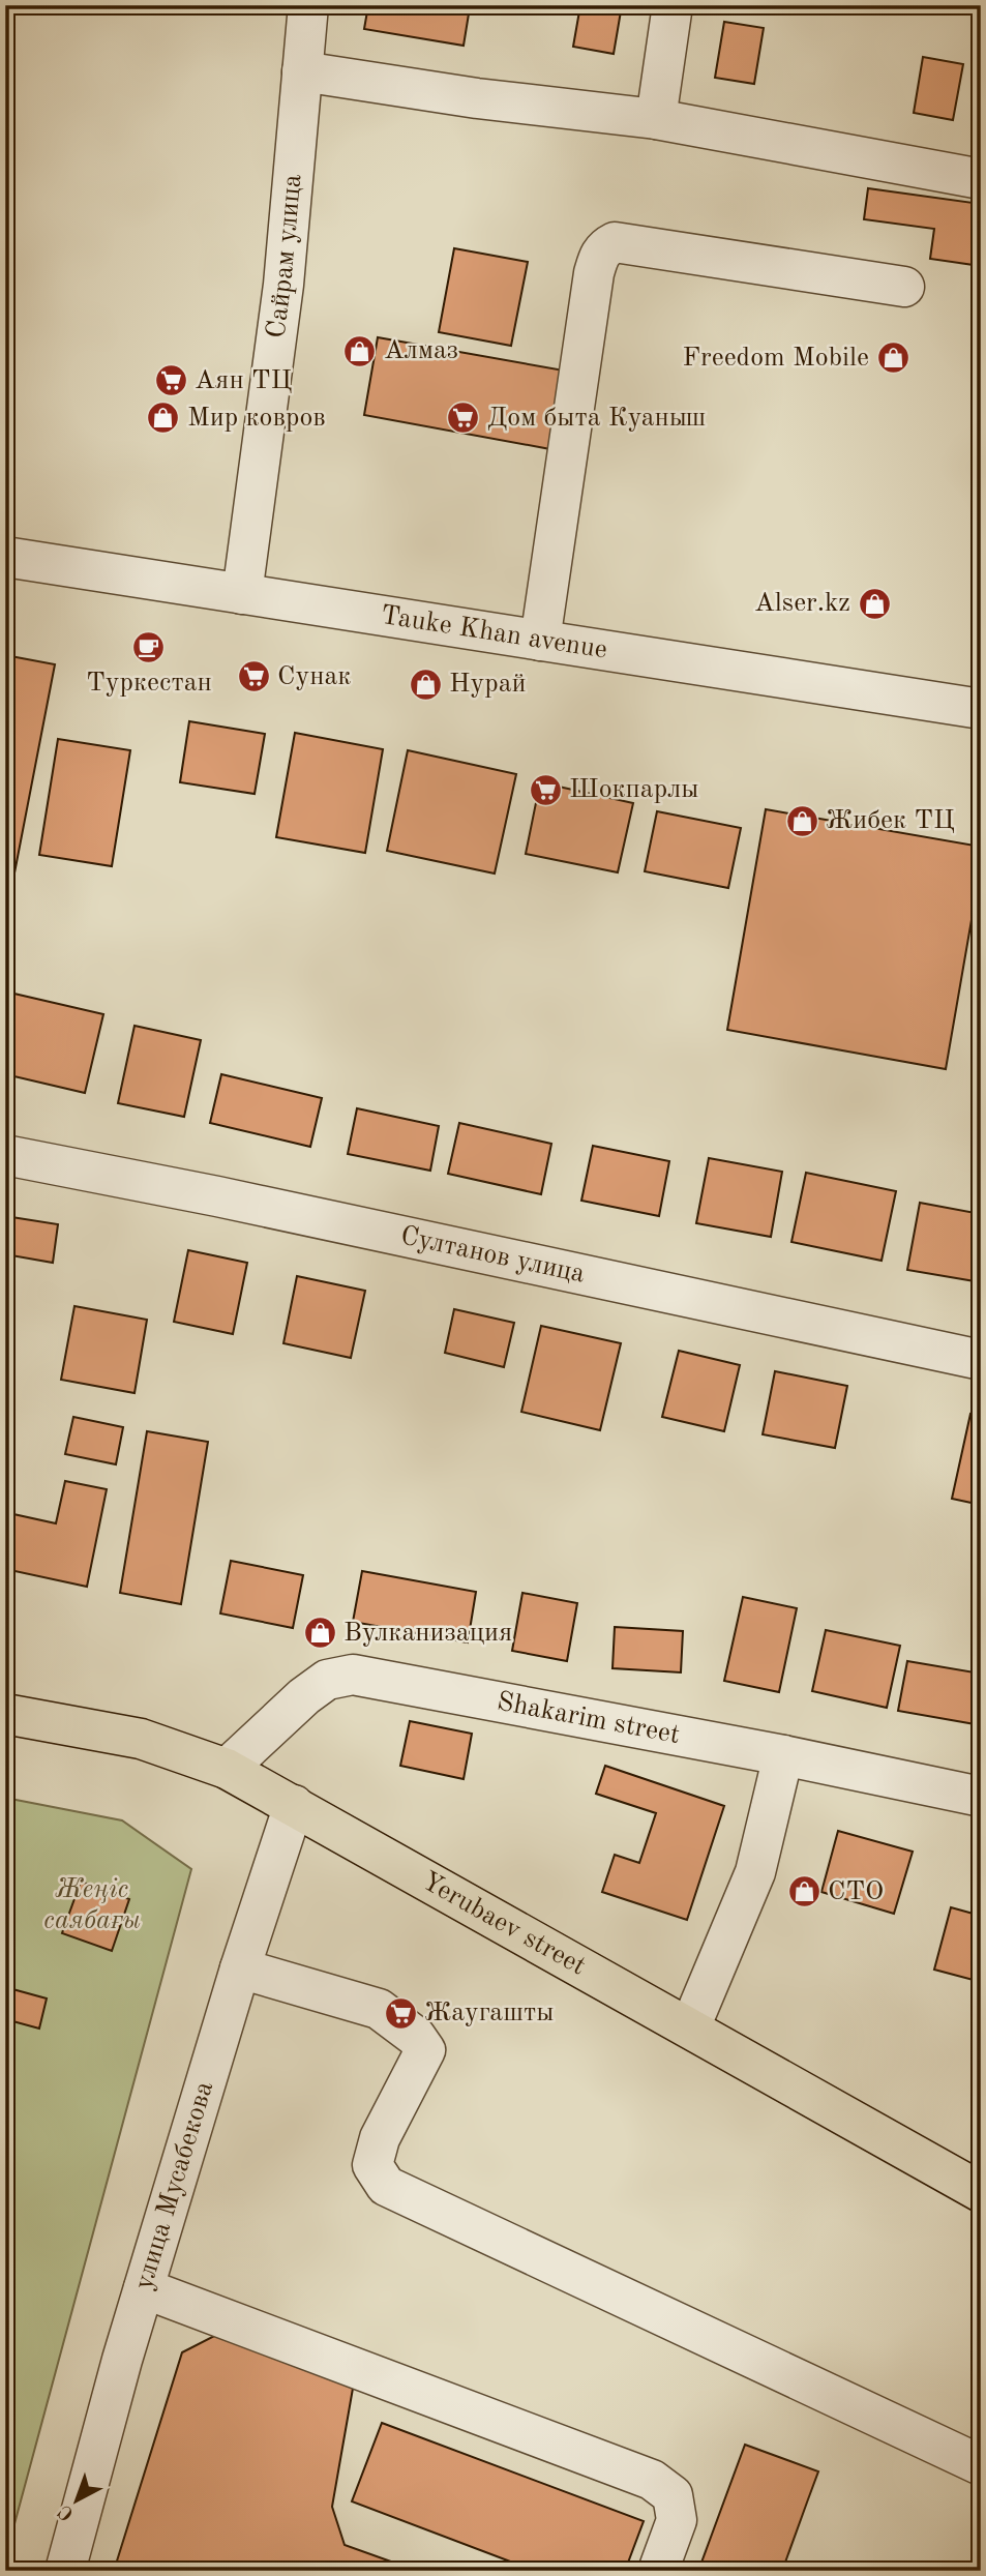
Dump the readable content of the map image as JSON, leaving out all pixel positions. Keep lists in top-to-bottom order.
{
  "streets": {
    "main road": ["Yerubaev street"],
    "street": [
      "Сайрам улица",
      "Tauke Khan avenue",
      "Султанов улица",
      "Shakarim street",
      "улица Мусабекова"
    ]
  },
  "crossings": [
    ["Сайрам улица", "Tauke Khan avenue"],
    ["Shakarim street", "Yerubaev street"],
    ["Yerubaev street", "улица Мусабекова"]
  ],
  "parks": ["Жеңіс саябағы"],
  "places": {
    "shop": [
      "Алмаз",
      "Freedom Mobile",
      "Мир ковров",
      "Alser.kz",
      "Нурай",
      "Жибек ТЦ",
      "Вулканизация",
      "СТО"
    ],
    "supermarket": [
      "Аян ТЦ",
      "Дом быта Куаныш",
      "Сунак",
      "Шокпарлы",
      "Жаугашты"
    ],
    "cafe": ["Туркестан"]
  },
  "north": "bottom left"
}
